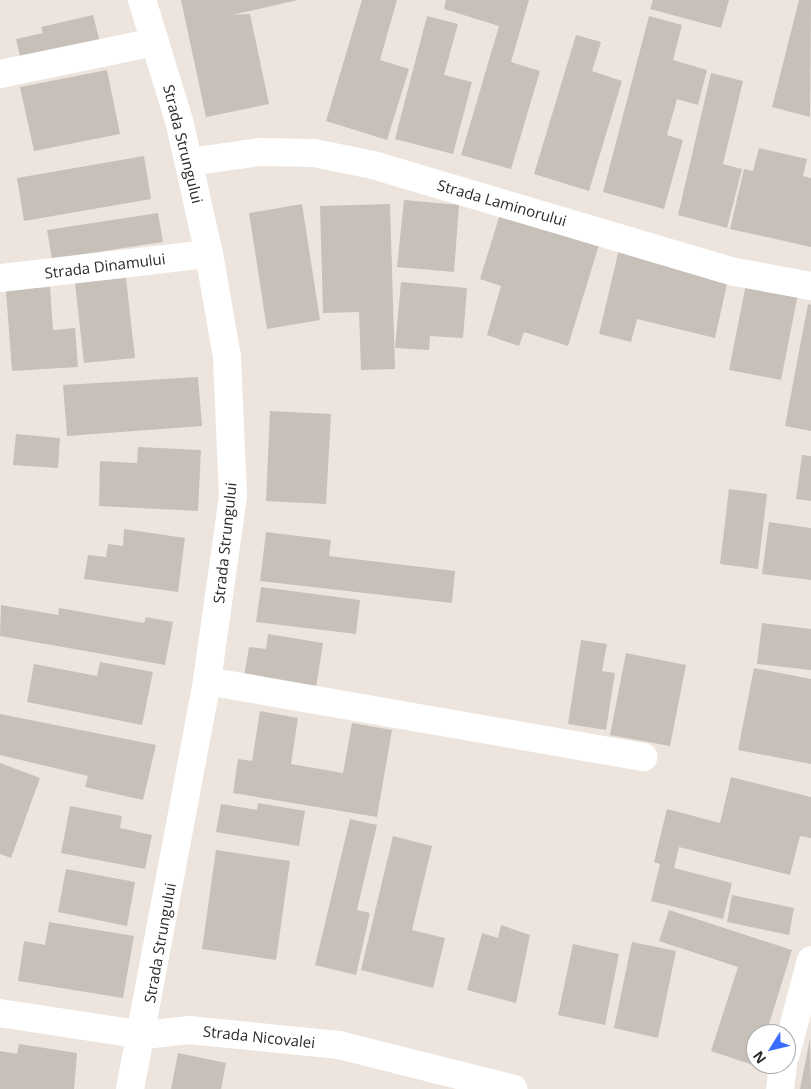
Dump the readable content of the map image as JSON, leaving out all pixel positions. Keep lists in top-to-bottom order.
{
  "streets": {
    "street": [
      "Strada Strungului",
      "Strada Laminorului",
      "Strada Dinamului",
      "Strada Nicovalei"
    ]
  },
  "crossings": [
    ["Strada Strungului", "Strada Laminorului"],
    ["Strada Strungului", "Strada Dinamului"],
    ["Strada Strungului", "Strada Nicovalei"]
  ],
  "north": "bottom left"
}
